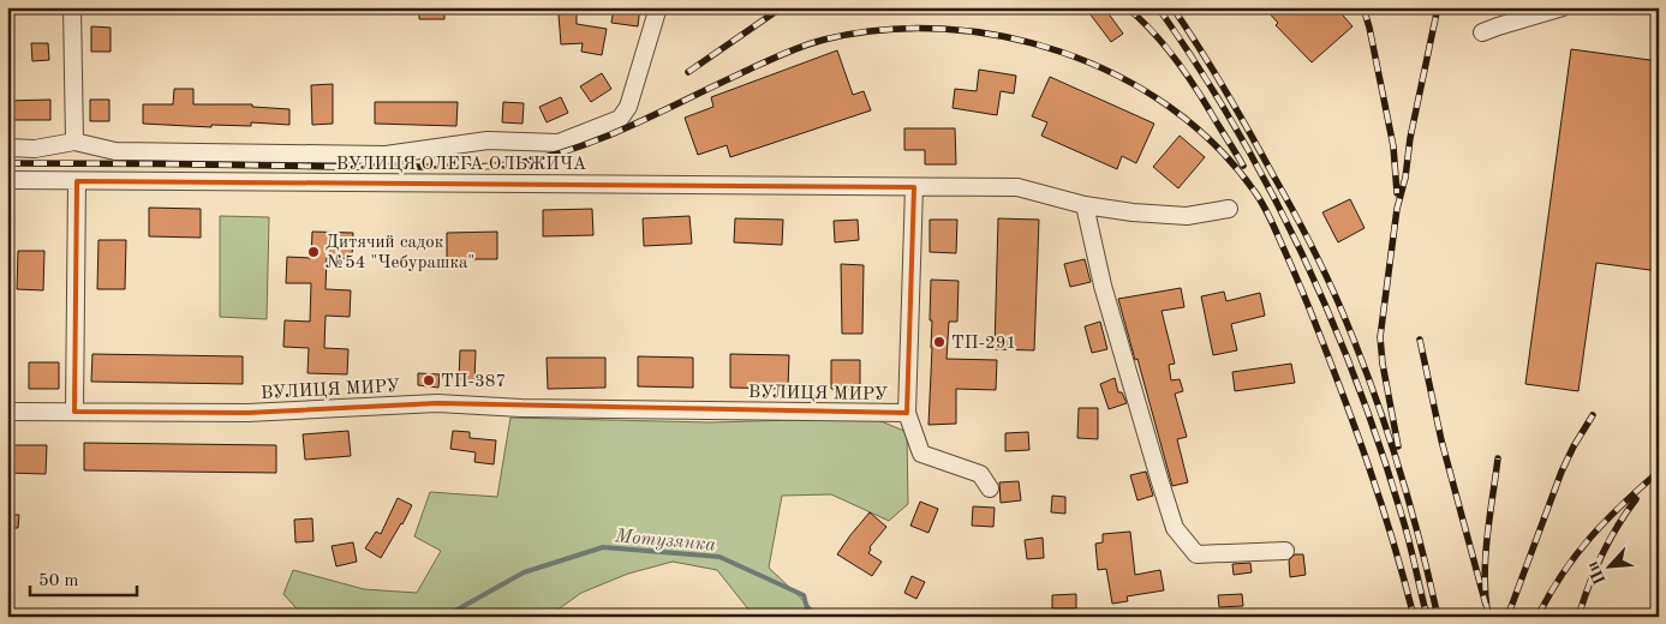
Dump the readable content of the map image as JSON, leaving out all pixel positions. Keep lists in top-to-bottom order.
{
  "streets": {
    "street": ["ВУЛИЦЯ ОЛЕГА ОЛЬЖИЧА", "ВУЛИЦЯ МИРУ"]
  },
  "water": ["Мотузянка"],
  "places": ["Дитячий садок №54 \"Чебурашка\"", "ТП-291", "ТП-387"],
  "scale_bar": "50 m",
  "north": "bottom left"
}
